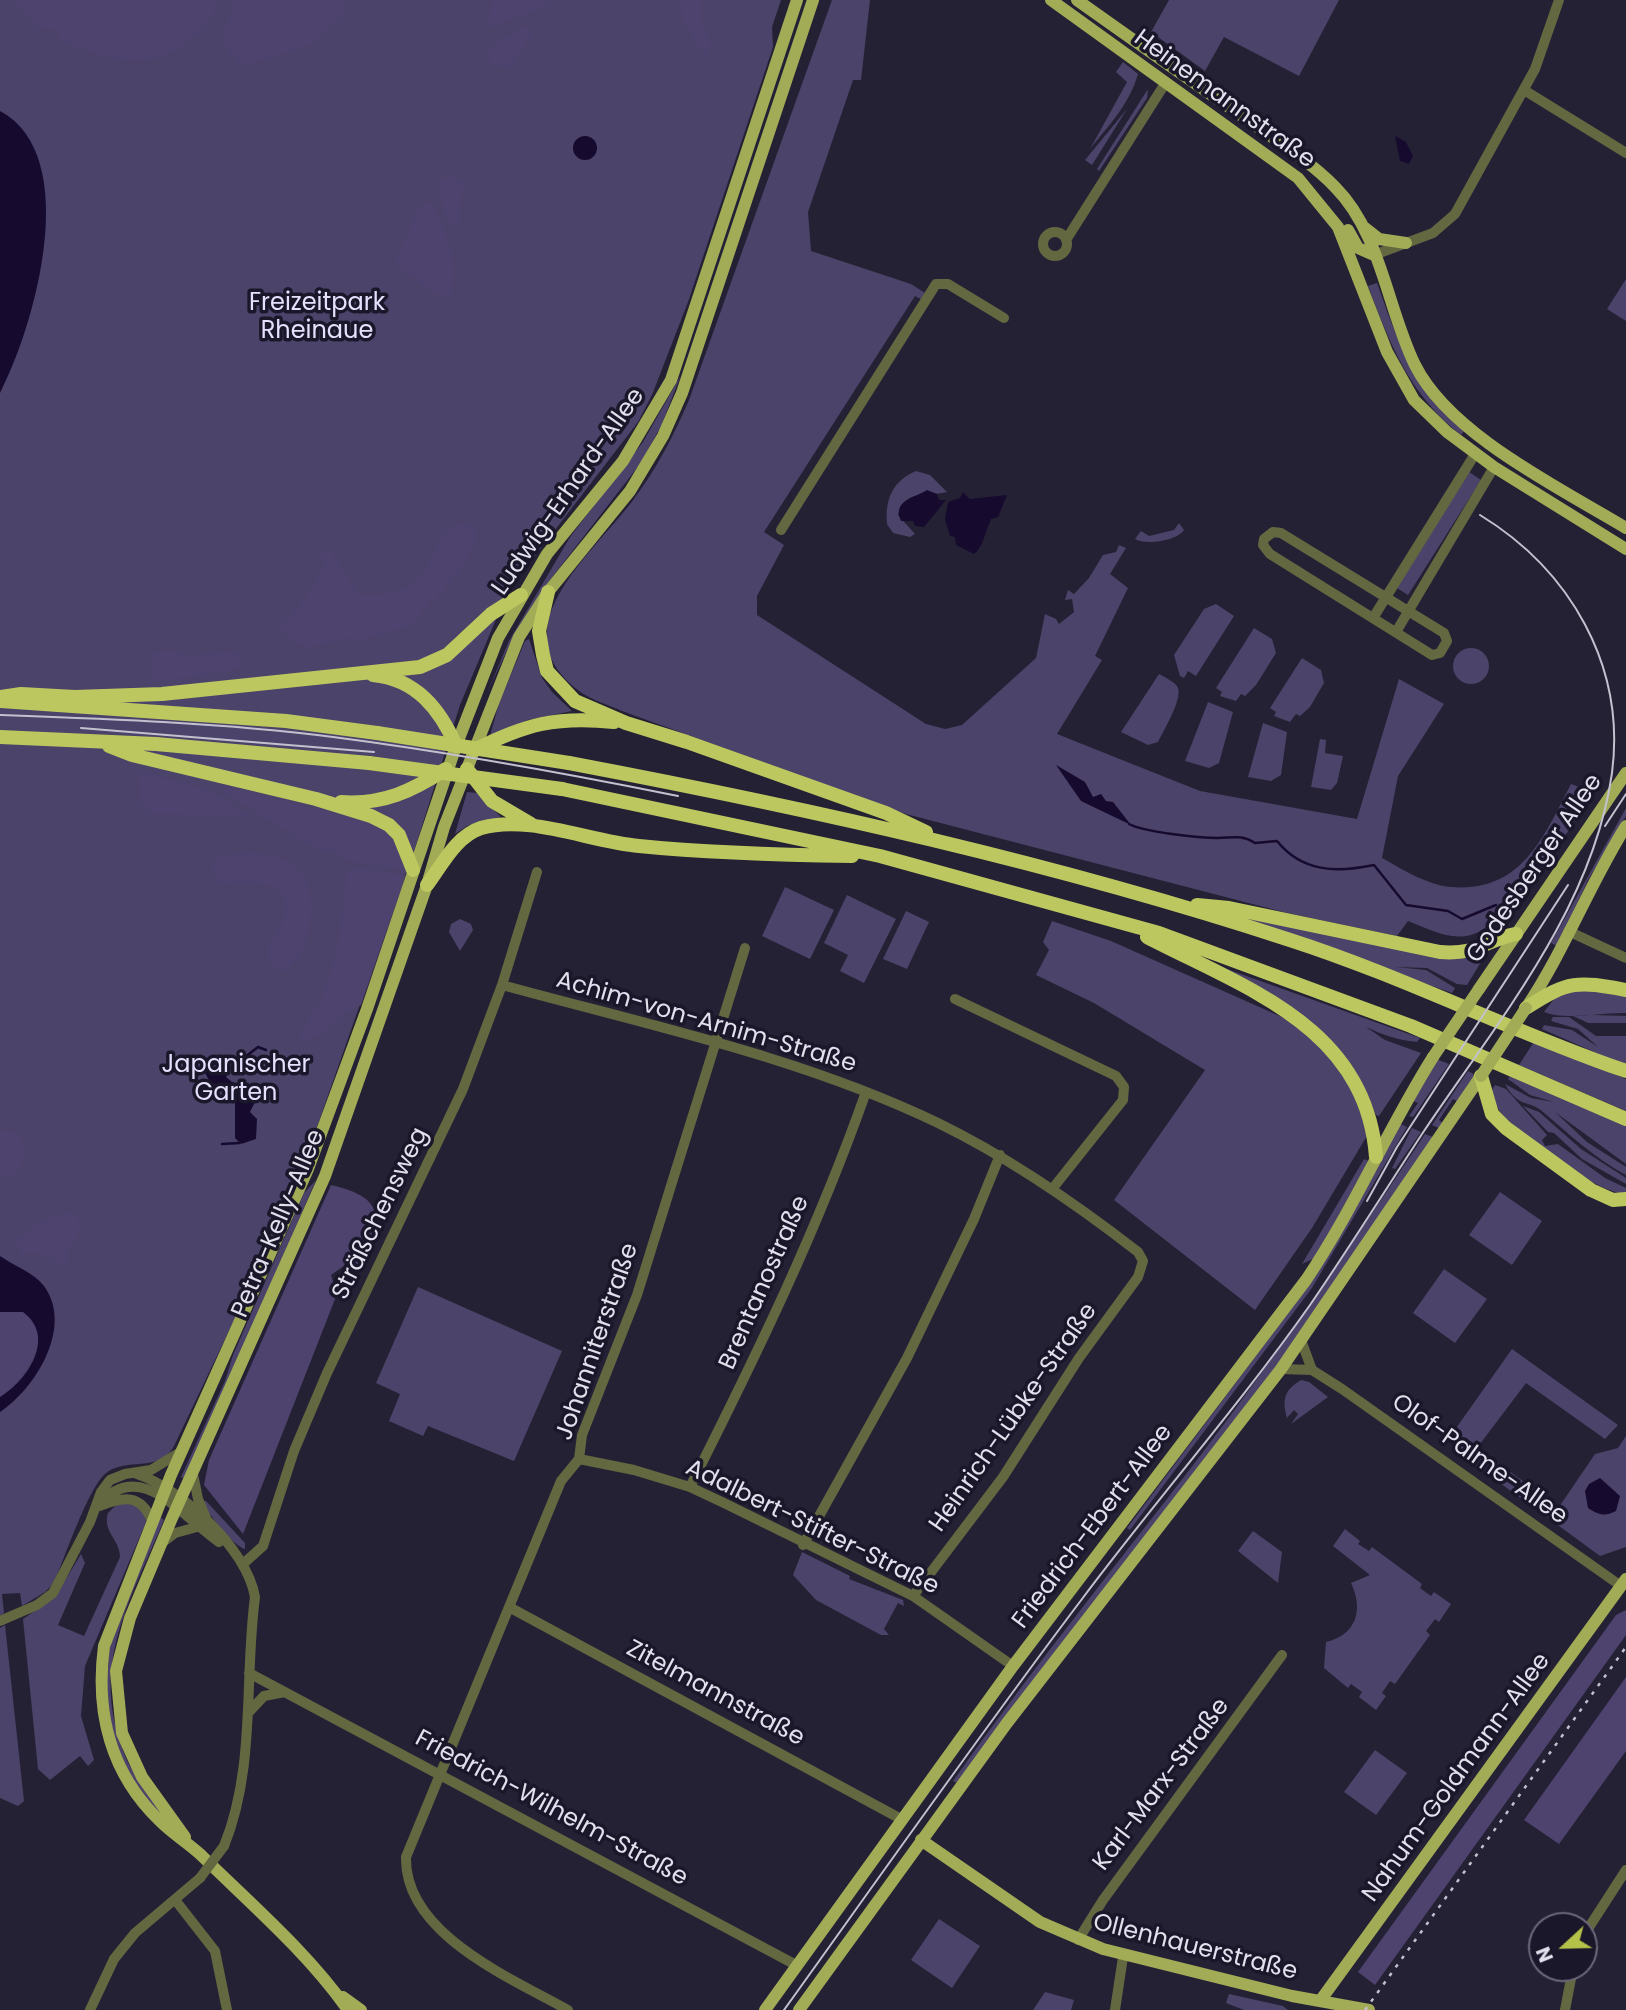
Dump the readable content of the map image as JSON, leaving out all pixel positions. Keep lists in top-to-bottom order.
{
  "streets": {
    "main road": [
      "Heinemannstraße",
      "Ludwig-Erhard-Allee",
      "Godesberger Allee",
      "Petra-Kelly-Allee",
      "Friedrich-Ebert-Allee",
      "Nahum-Goldmann-Allee",
      "Ollenhauerstraße"
    ],
    "street": [
      "Achim-von-Arnim-Straße",
      "Sträßchensweg",
      "Brentanostraße",
      "Johanniterstraße",
      "Heinrich-Lübke-Straße",
      "Olof-Palme-Allee",
      "Adalbert-Stifter-Straße",
      "Zitelmannstraße",
      "Karl-Marx-Straße",
      "Friedrich-Wilhelm-Straße"
    ]
  },
  "crossings": [
    ["Ludwig-Erhard-Allee", "Petra-Kelly-Allee"],
    ["Godesberger Allee", "Friedrich-Ebert-Allee"],
    ["Achim-von-Arnim-Straße", "Sträßchensweg"],
    ["Achim-von-Arnim-Straße", "Brentanostraße"],
    ["Achim-von-Arnim-Straße", "Johanniterstraße"],
    ["Achim-von-Arnim-Straße", "Heinrich-Lübke-Straße"],
    ["Brentanostraße", "Adalbert-Stifter-Straße"],
    ["Johanniterstraße", "Adalbert-Stifter-Straße"],
    ["Johanniterstraße", "Zitelmannstraße"],
    ["Johanniterstraße", "Friedrich-Wilhelm-Straße"],
    ["Heinrich-Lübke-Straße", "Adalbert-Stifter-Straße"],
    ["Olof-Palme-Allee", "Nahum-Goldmann-Allee"],
    ["Friedrich-Ebert-Allee", "Adalbert-Stifter-Straße"],
    ["Friedrich-Ebert-Allee", "Zitelmannstraße"],
    ["Friedrich-Ebert-Allee", "Friedrich-Wilhelm-Straße"],
    ["Friedrich-Ebert-Allee", "Ollenhauerstraße"],
    ["Nahum-Goldmann-Allee", "Ollenhauerstraße"],
    ["Karl-Marx-Straße", "Ollenhauerstraße"]
  ],
  "parks": ["Freizeitpark Rheinaue", "Japanischer Garten"],
  "north": "left"
}
